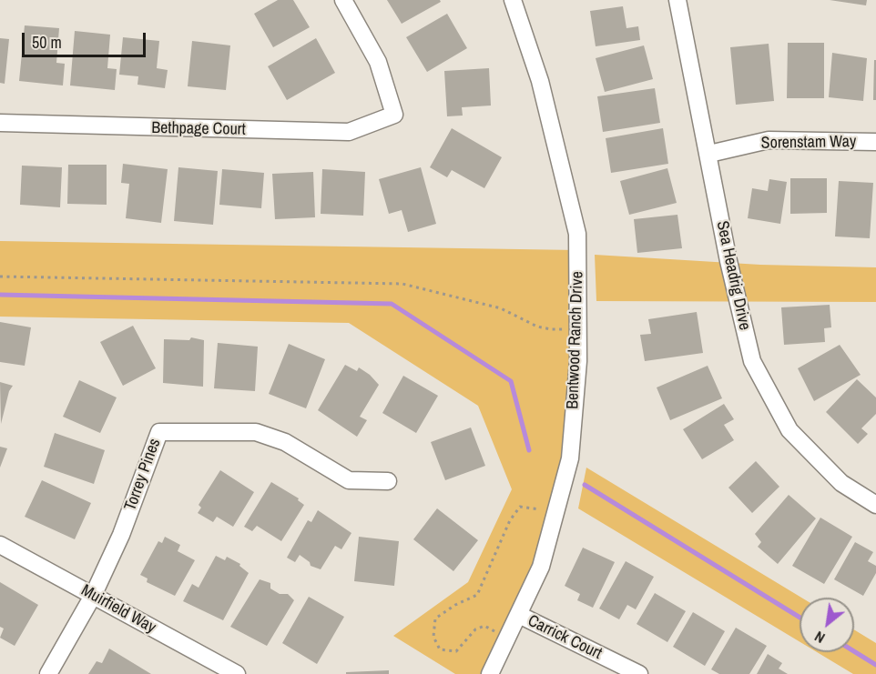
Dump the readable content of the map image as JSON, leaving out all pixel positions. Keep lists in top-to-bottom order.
{
  "streets": {
    "street": [
      "Bethpage Court",
      "Sorenstam Way",
      "Sea Headrig Drive",
      "Bentwood Ranch Drive",
      "Torrey Pines",
      "Muirfield Way",
      "Carrick Court"
    ]
  },
  "crossings": [
    ["Sorenstam Way", "Sea Headrig Drive"],
    ["Bentwood Ranch Drive", "Carrick Court"],
    ["Torrey Pines", "Muirfield Way"]
  ],
  "scale_bar": "50 m",
  "north": "bottom left"
}
